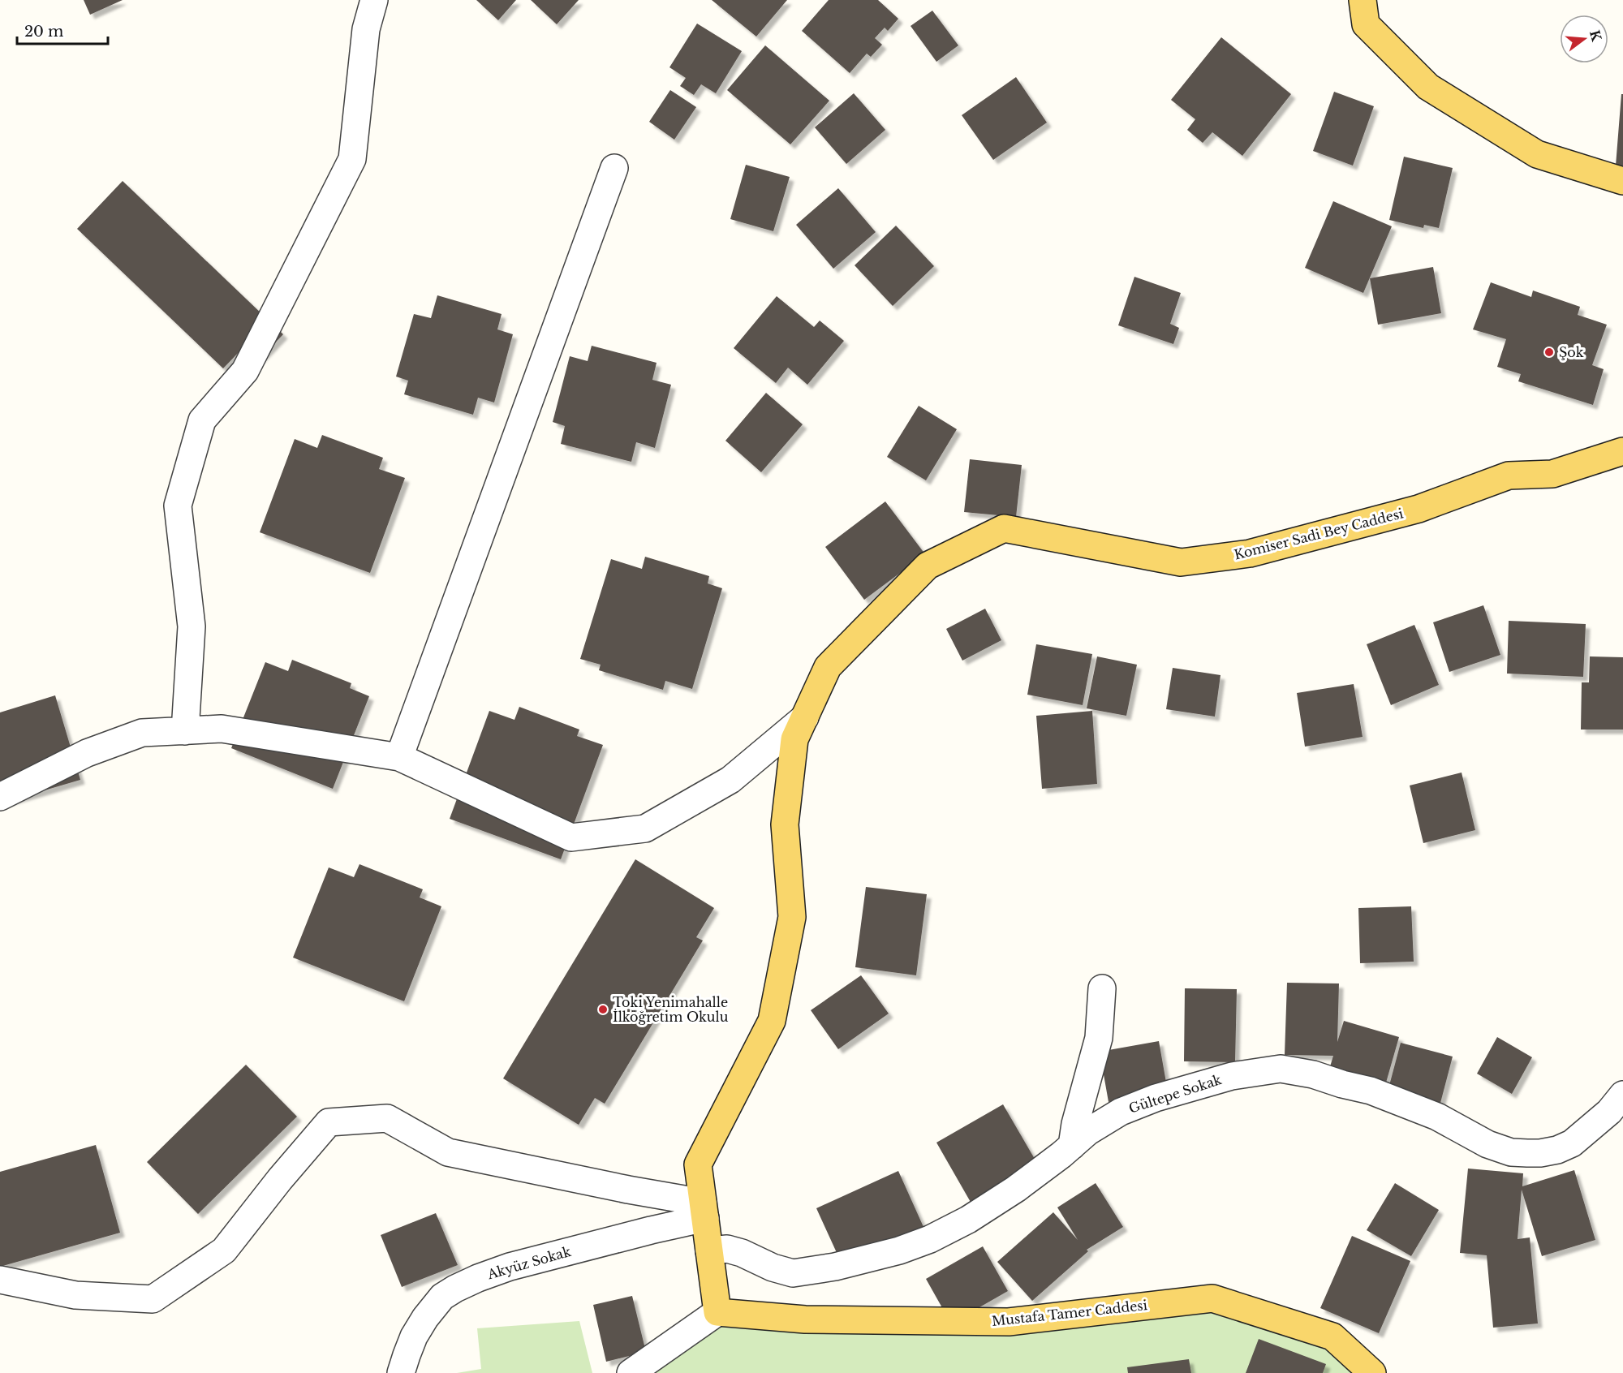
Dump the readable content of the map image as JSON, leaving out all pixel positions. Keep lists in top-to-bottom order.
{
  "streets": {
    "main road": ["Komiser Sadi Bey Caddesi", "Mustafa Tamer Caddesi"],
    "street": ["Gültepe Sokak", "Akyüz Sokak"]
  },
  "crossings": [
    ["Komiser Sadi Bey Caddesi", "Gültepe Sokak"],
    ["Komiser Sadi Bey Caddesi", "Akyüz Sokak"],
    ["Komiser Sadi Bey Caddesi", "Mustafa Tamer Caddesi"]
  ],
  "places": ["Şok", "Toki Yenimahalle İlköğretim Okulu"],
  "scale_bar": "20 m",
  "north": "right"
}
